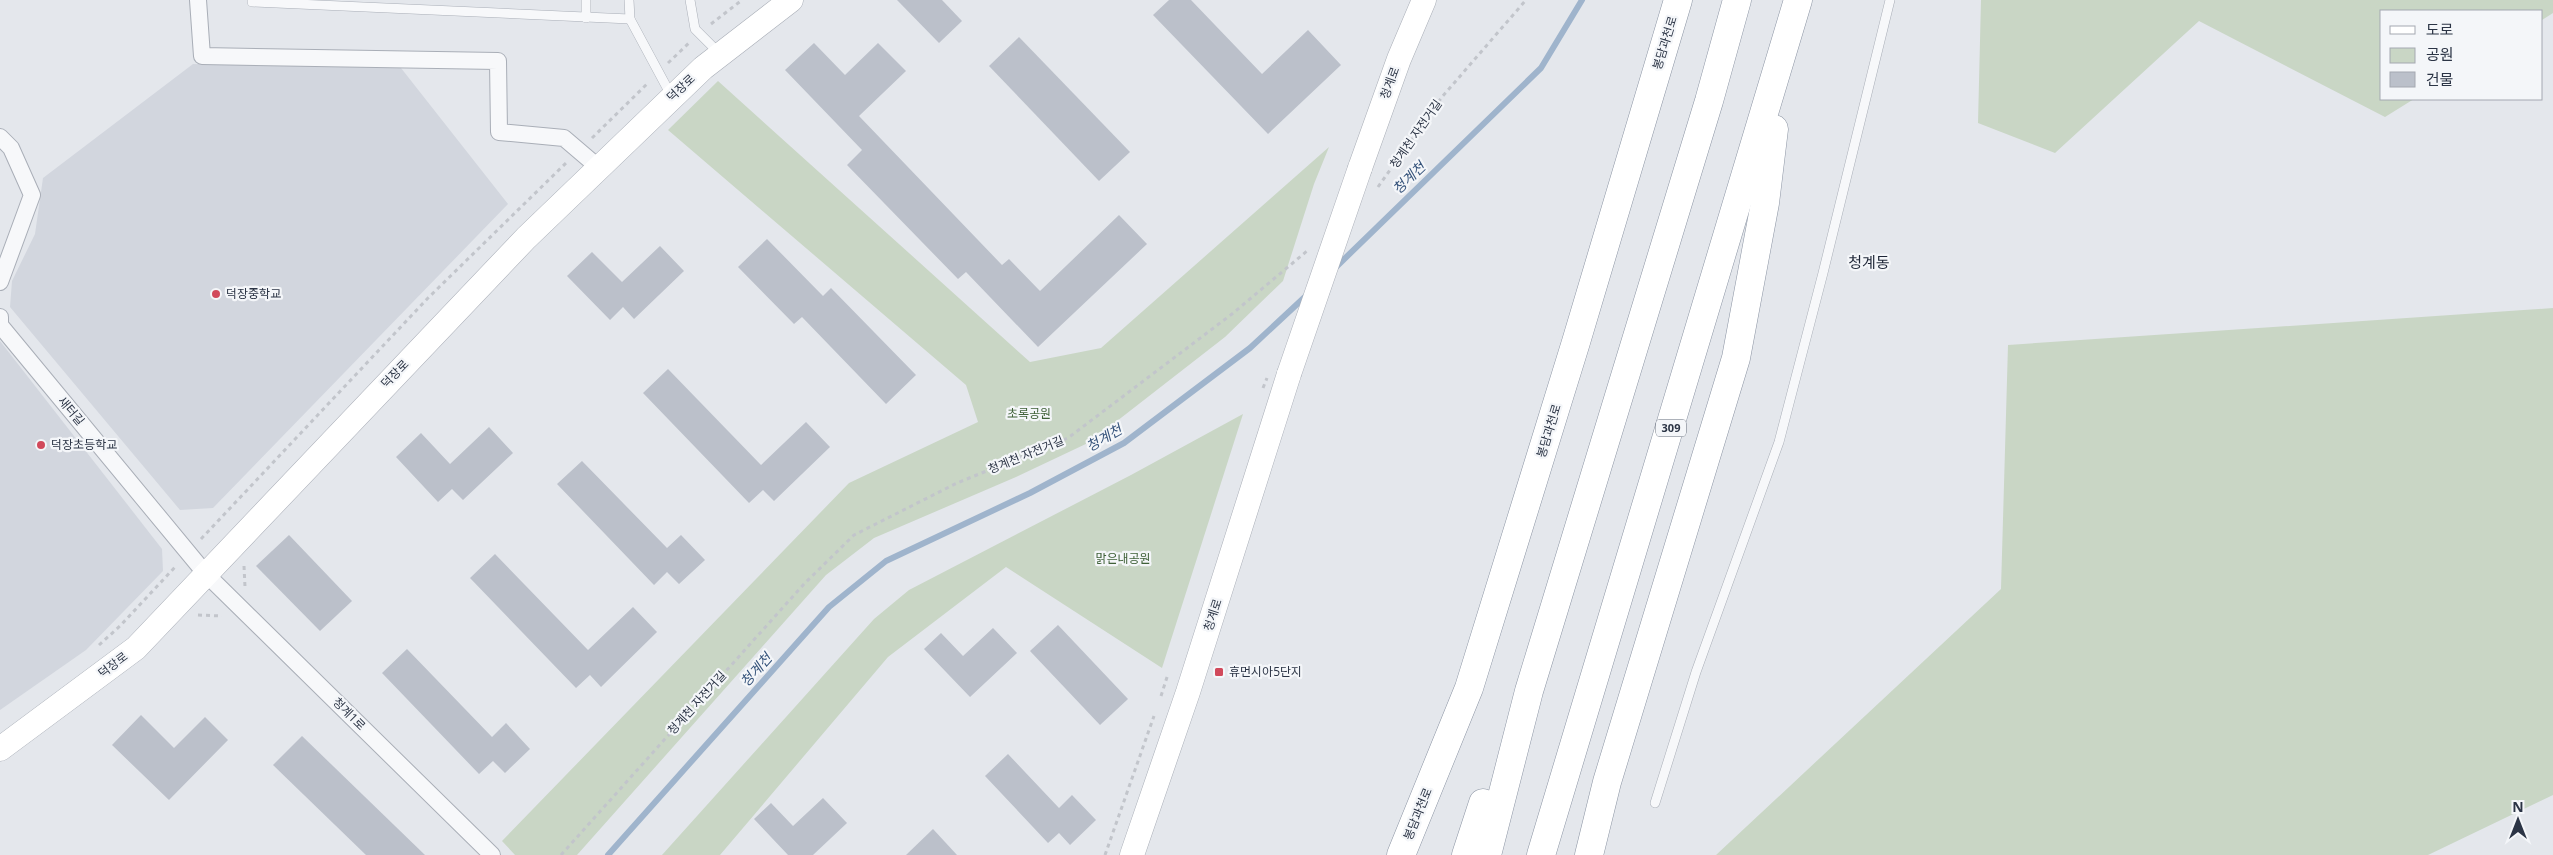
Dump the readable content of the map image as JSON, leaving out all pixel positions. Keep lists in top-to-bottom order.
{
  "streets": {
    "highway": ["봉담과천로", "309"],
    "street": [
      "청계로",
      "덕장로",
      "새터길",
      "청계1로"
    ],
    "path": ["청계천 자전거길"]
  },
  "crossings": [
    ["덕장로", "새터길"],
    ["덕장로", "청계1로"],
    ["새터길", "청계1로"]
  ],
  "districts": ["청계동"],
  "water": ["청계천"],
  "parks": ["초록공원", "맑은내공원"],
  "places": {
    "other": ["덕장중학교", "덕장초등학교"],
    "transit": ["휴먼시아5단지"]
  },
  "legend": ["도로", "공원", "건물"],
  "north": "top"
}
